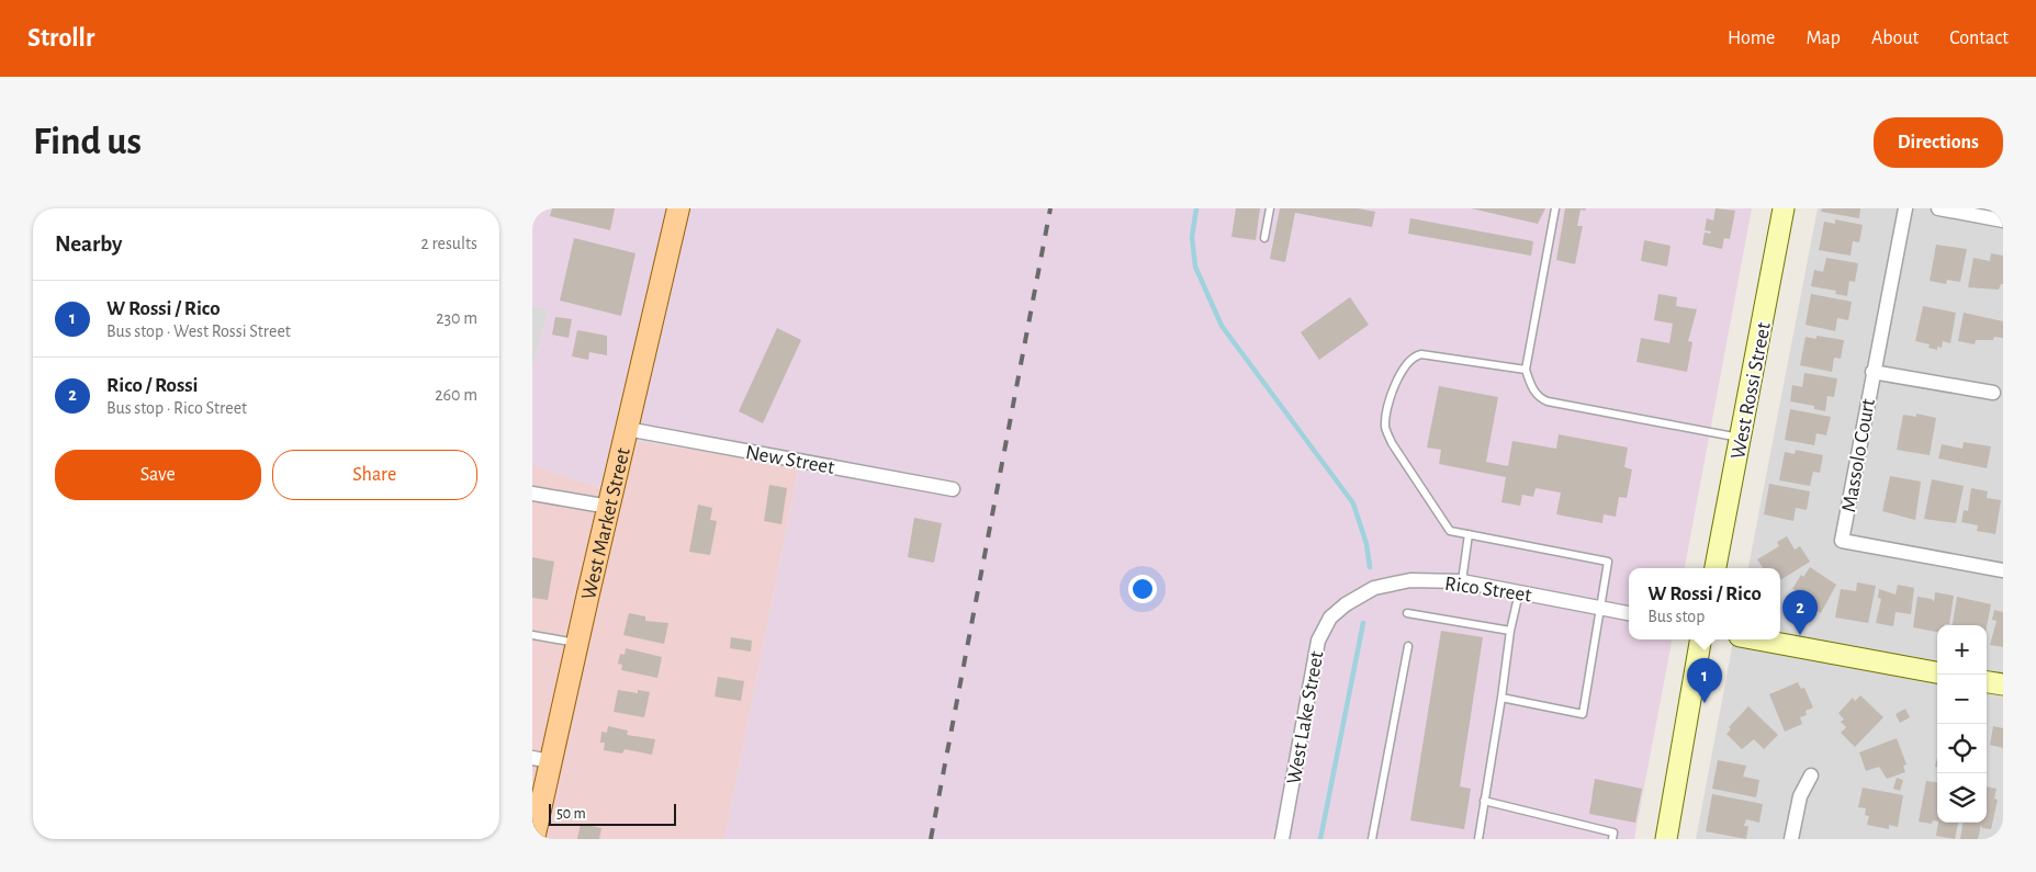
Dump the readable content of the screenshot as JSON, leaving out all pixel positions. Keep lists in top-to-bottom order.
{
  "streets": {
    "main road": ["West Rossi Street", "West Market Street"],
    "street": [
      "Massolo Court",
      "New Street",
      "Rico Street",
      "West Lake Street"
    ]
  },
  "crossings": [
    ["New Street", "West Market Street"],
    ["Rico Street", "West Lake Street"]
  ],
  "scale_bar": "50 m",
  "page": {
    "header": "Strollr",
    "nav": [
      "Home",
      "Map",
      "About",
      "Contact"
    ],
    "buttons": [
      "Directions",
      ["Save", "Share"]
    ],
    "title": "Find us",
    "heading": ["Nearby", "2 results"],
    "list": [
      {
        "mark": "1",
        "name": "W Rossi / Rico",
        "note": "Bus stop · West Rossi Street",
        "value": "230 m"
      },
      {
        "mark": "2",
        "name": "Rico / Rossi",
        "note": "Bus stop · Rico Street",
        "value": "260 m"
      }
    ],
    "popup": ["W Rossi / Rico", "Bus stop"],
    "pins": ["2", "1"],
    "map_buttons": ["+", "−"],
    "scale": "50 m"
  }
}
